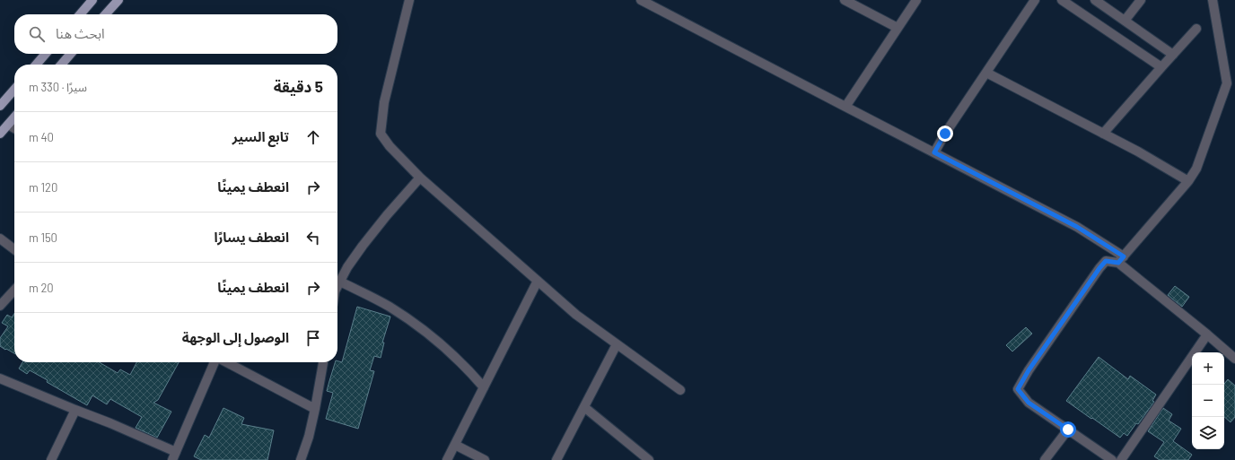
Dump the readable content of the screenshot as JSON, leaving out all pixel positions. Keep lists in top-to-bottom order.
{
  "page": {
    "search": "ابحث هنا",
    "heading": ["5 دقيقة", "سيرًا · 330 m"],
    "list": [
      ["تابع السير", "40 m"],
      ["انعطف يمينًا", "120 m"],
      ["انعطف يسارًا", "150 m"],
      ["انعطف يمينًا", "20 m"],
      "الوصول إلى الوجهة"
    ],
    "map_buttons": ["+", "−"]
  }
}
